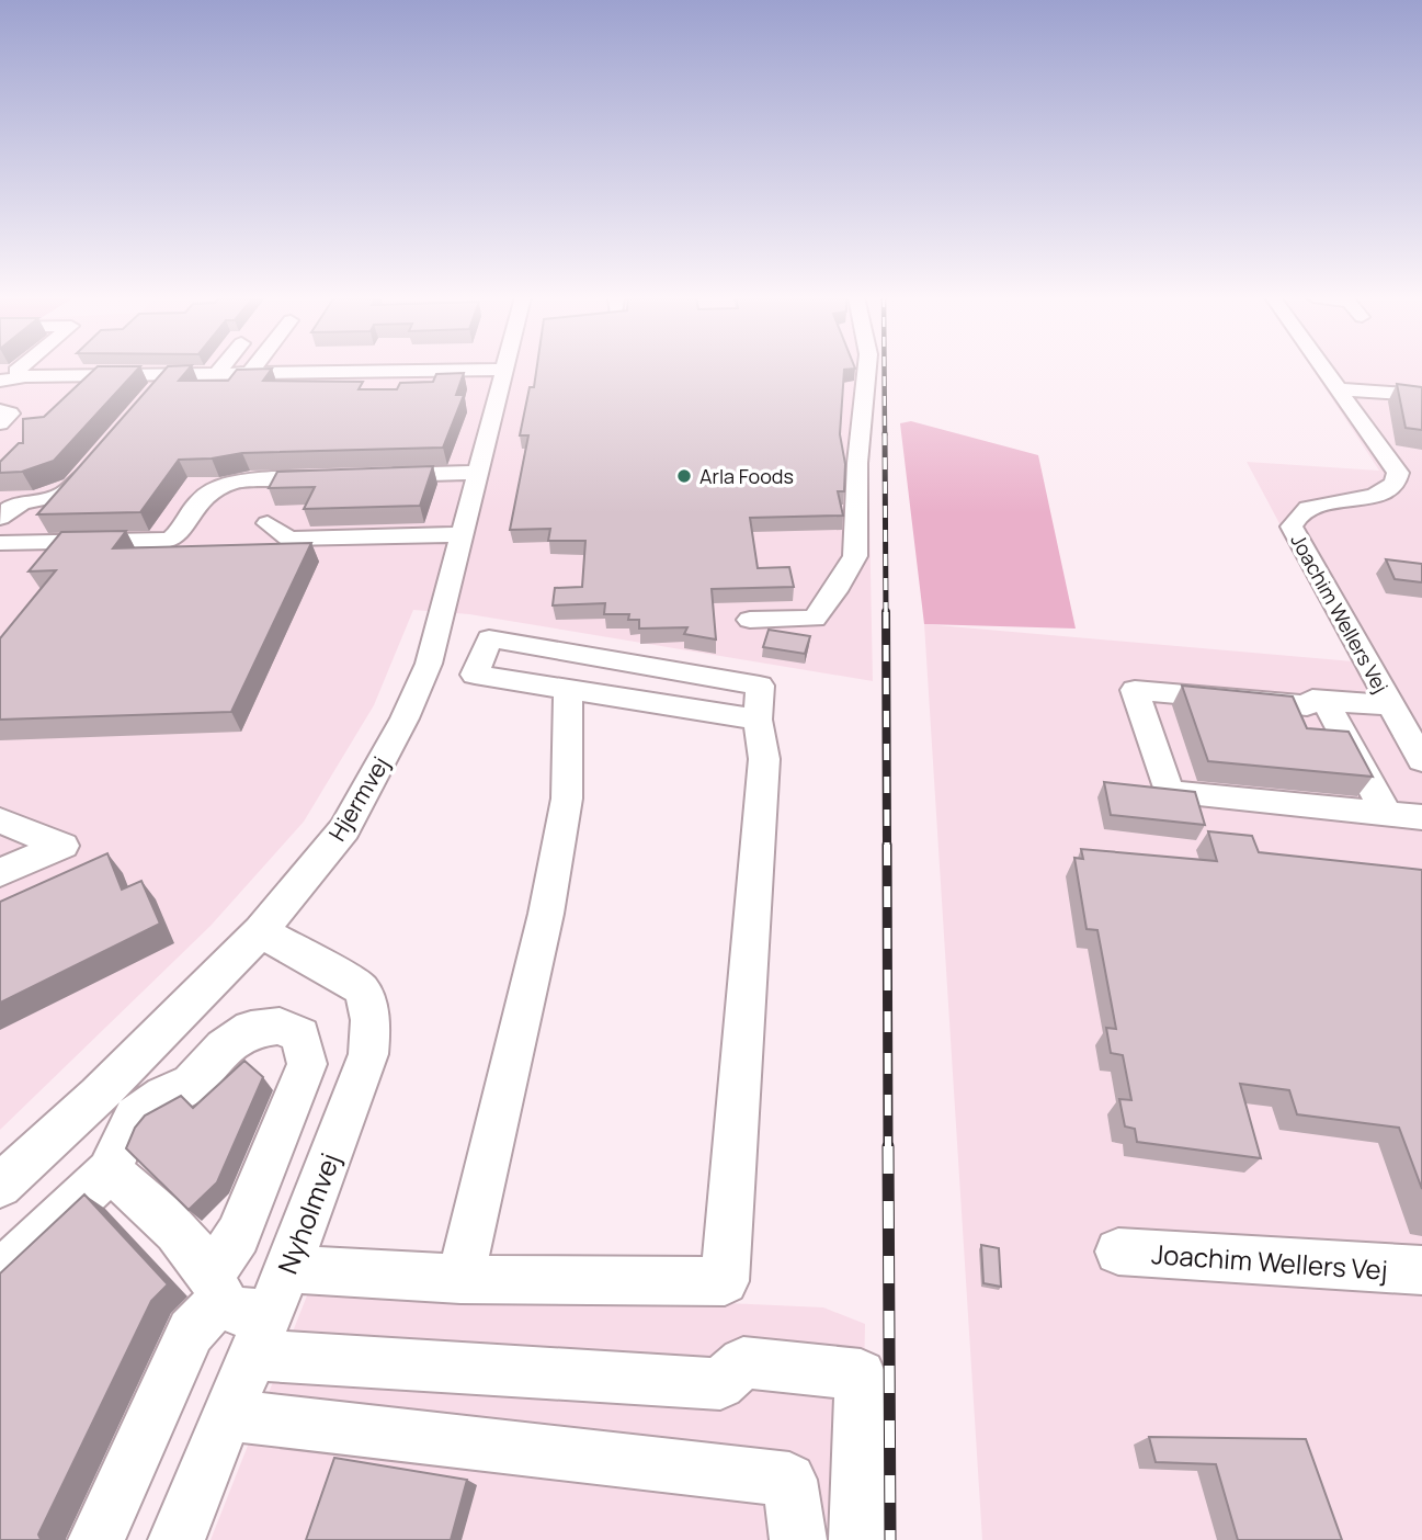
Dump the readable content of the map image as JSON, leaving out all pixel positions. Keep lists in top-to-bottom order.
{
  "streets": {
    "street": ["Joachim Wellers Vej", "Hjermvej", "Nyholmvej"]
  },
  "crossings": [
    ["Hjermvej", "Nyholmvej"]
  ],
  "places": ["Arla Foods"]
}
